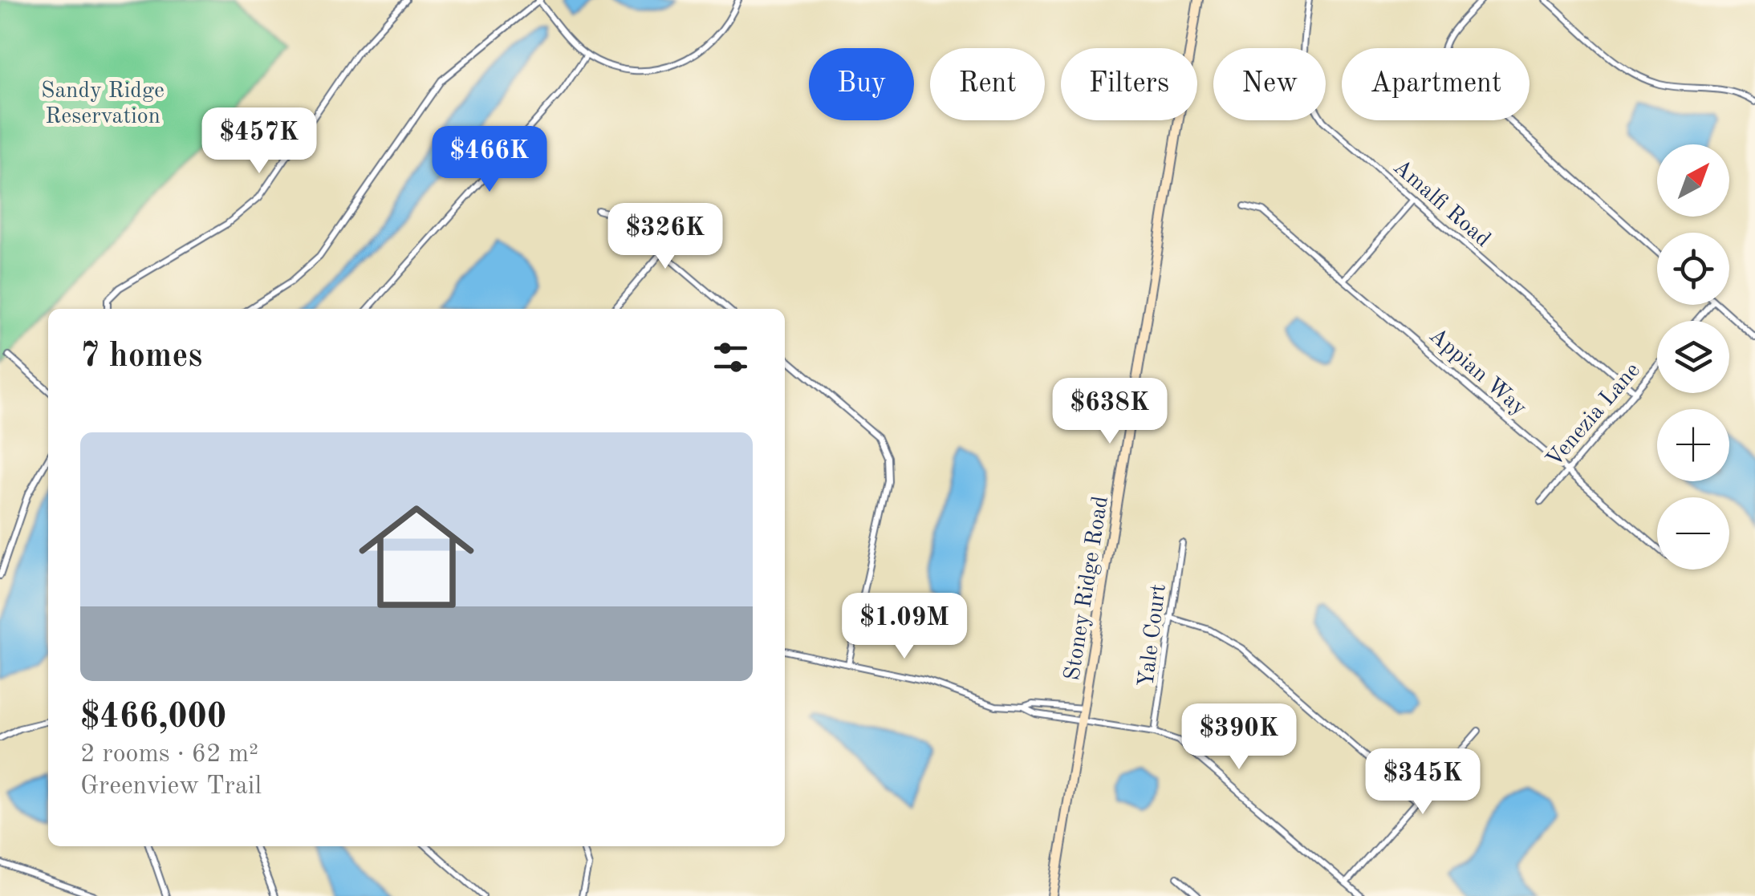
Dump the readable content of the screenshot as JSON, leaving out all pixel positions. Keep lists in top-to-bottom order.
{
  "streets": {
    "street": [
      "Amalfi Road",
      "Appian Way",
      "Venezia Lane",
      "Stoney Ridge Road",
      "Yale Court"
    ]
  },
  "crossings": [
    ["Amalfi Road", "Venezia Lane"],
    ["Appian Way", "Venezia Lane"]
  ],
  "parks": ["Sandy Ridge Reservation"],
  "north": "top right",
  "page": {
    "chip": [
      "Buy",
      "Rent",
      "Filters",
      "New",
      "Apartment"
    ],
    "price": [
      "$457K",
      "$466K",
      "$326K",
      "$638K",
      "$1.09M",
      "$390K",
      "$345K"
    ],
    "map_buttons": ["+", "−"],
    "heading": "7 homes",
    "list": [
      {
        "name": "$466,000",
        "note": "2 rooms · 62 m² · Greenview Trail"
      }
    ]
  }
}
